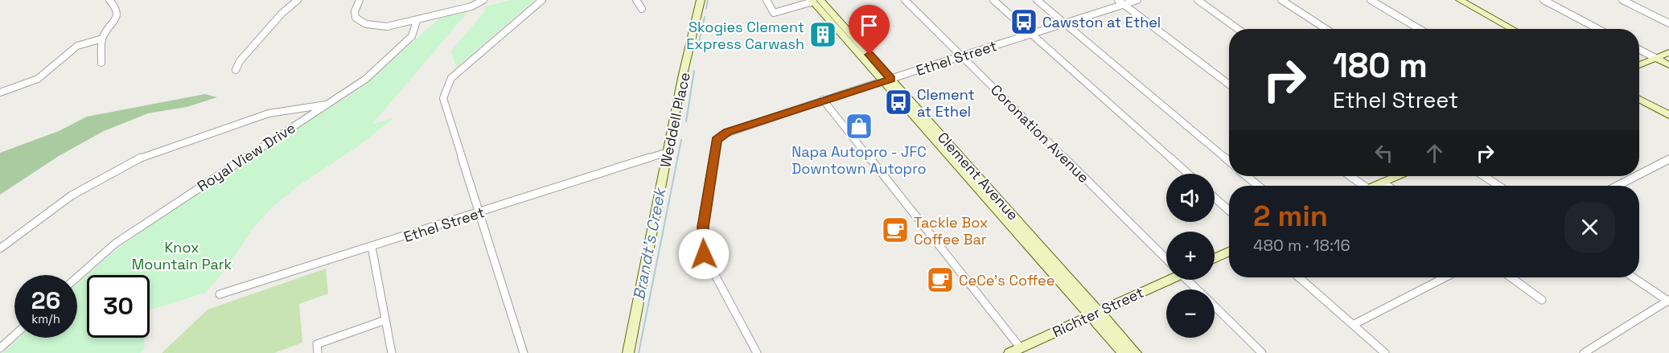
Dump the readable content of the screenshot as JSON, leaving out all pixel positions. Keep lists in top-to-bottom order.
{
  "streets": {
    "main road": ["Weddell Place", "Clement Avenue", "Richter Street"],
    "street": ["Ethel Street", "Coronation Avenue", "Royal View Drive"]
  },
  "crossings": [
    ["Ethel Street", "Weddell Place"],
    ["Ethel Street", "Coronation Avenue"],
    ["Ethel Street", "Clement Avenue"],
    ["Clement Avenue", "Richter Street"]
  ],
  "water": ["Brandt's Creek"],
  "parks": ["Knox Mountain Park"],
  "places": {
    "bus stop": ["Cawston at Ethel", "Clement at Ethel"],
    "building": ["Skogies Clement Express Carwash"],
    "shop": ["Napa Autopro - JFC Downtown Autopro"],
    "cafe": ["Tackle Box Coffee Bar", "CeCe's Coffee"]
  },
  "page": {
    "turn": ["180 m", "Ethel Street"],
    "map_buttons": ["+", "−"],
    "heading": ["2 min", "480 m · 18:16"],
    "speed": "26 km/h",
    "limit": "30"
  }
}
